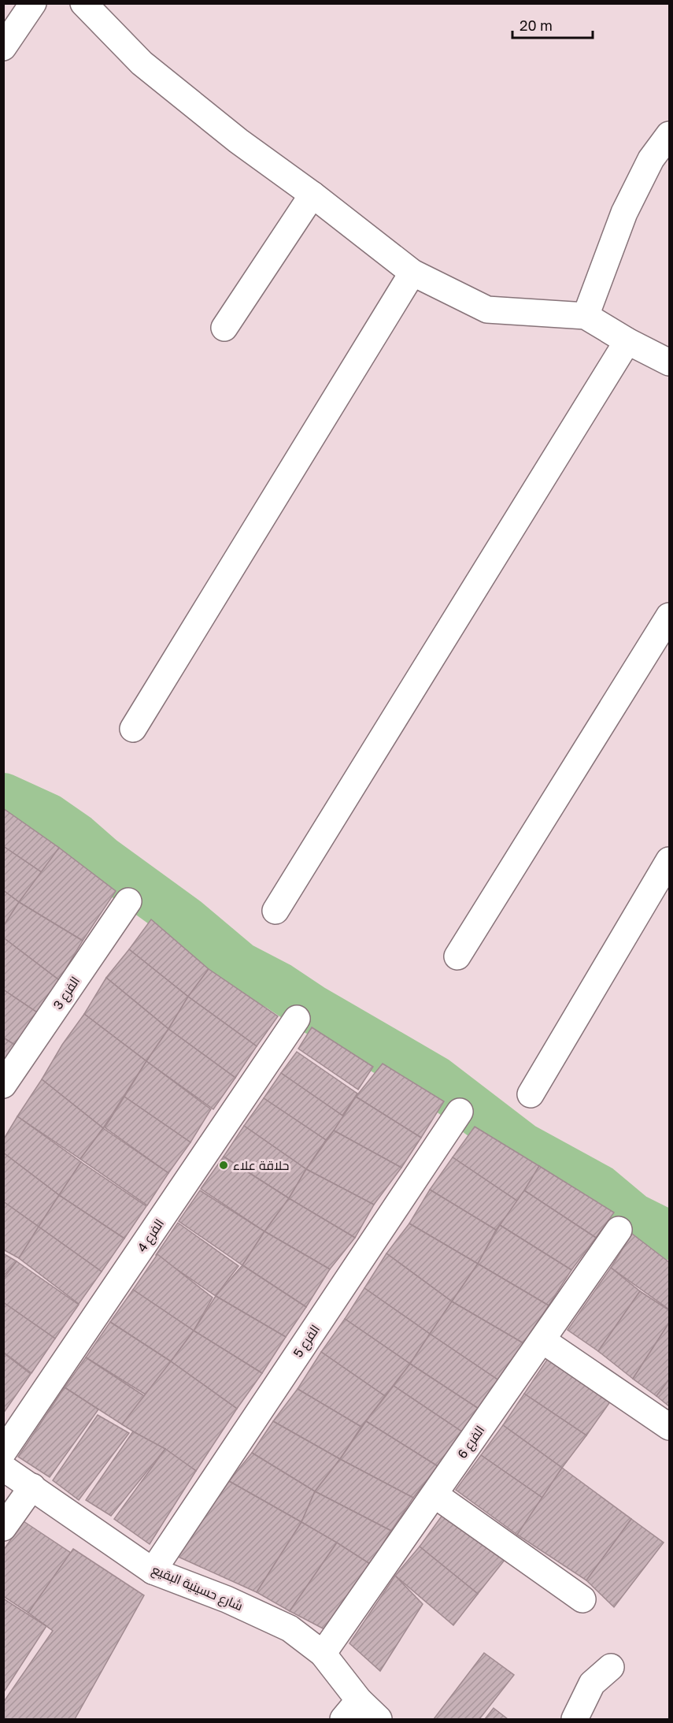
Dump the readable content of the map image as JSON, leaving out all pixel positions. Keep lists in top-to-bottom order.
{
  "streets": {
    "street": [
      "الفرع 3",
      "الفرع 4",
      "الفرع 5",
      "الفرع 6",
      "شارع حسينية البقيع"
    ]
  },
  "crossings": [
    ["الفرع 5", "شارع حسينية البقيع"],
    ["الفرع 6", "شارع حسينية البقيع"]
  ],
  "places": ["حلاقة علاء"],
  "scale_bar": "20 m"
}
